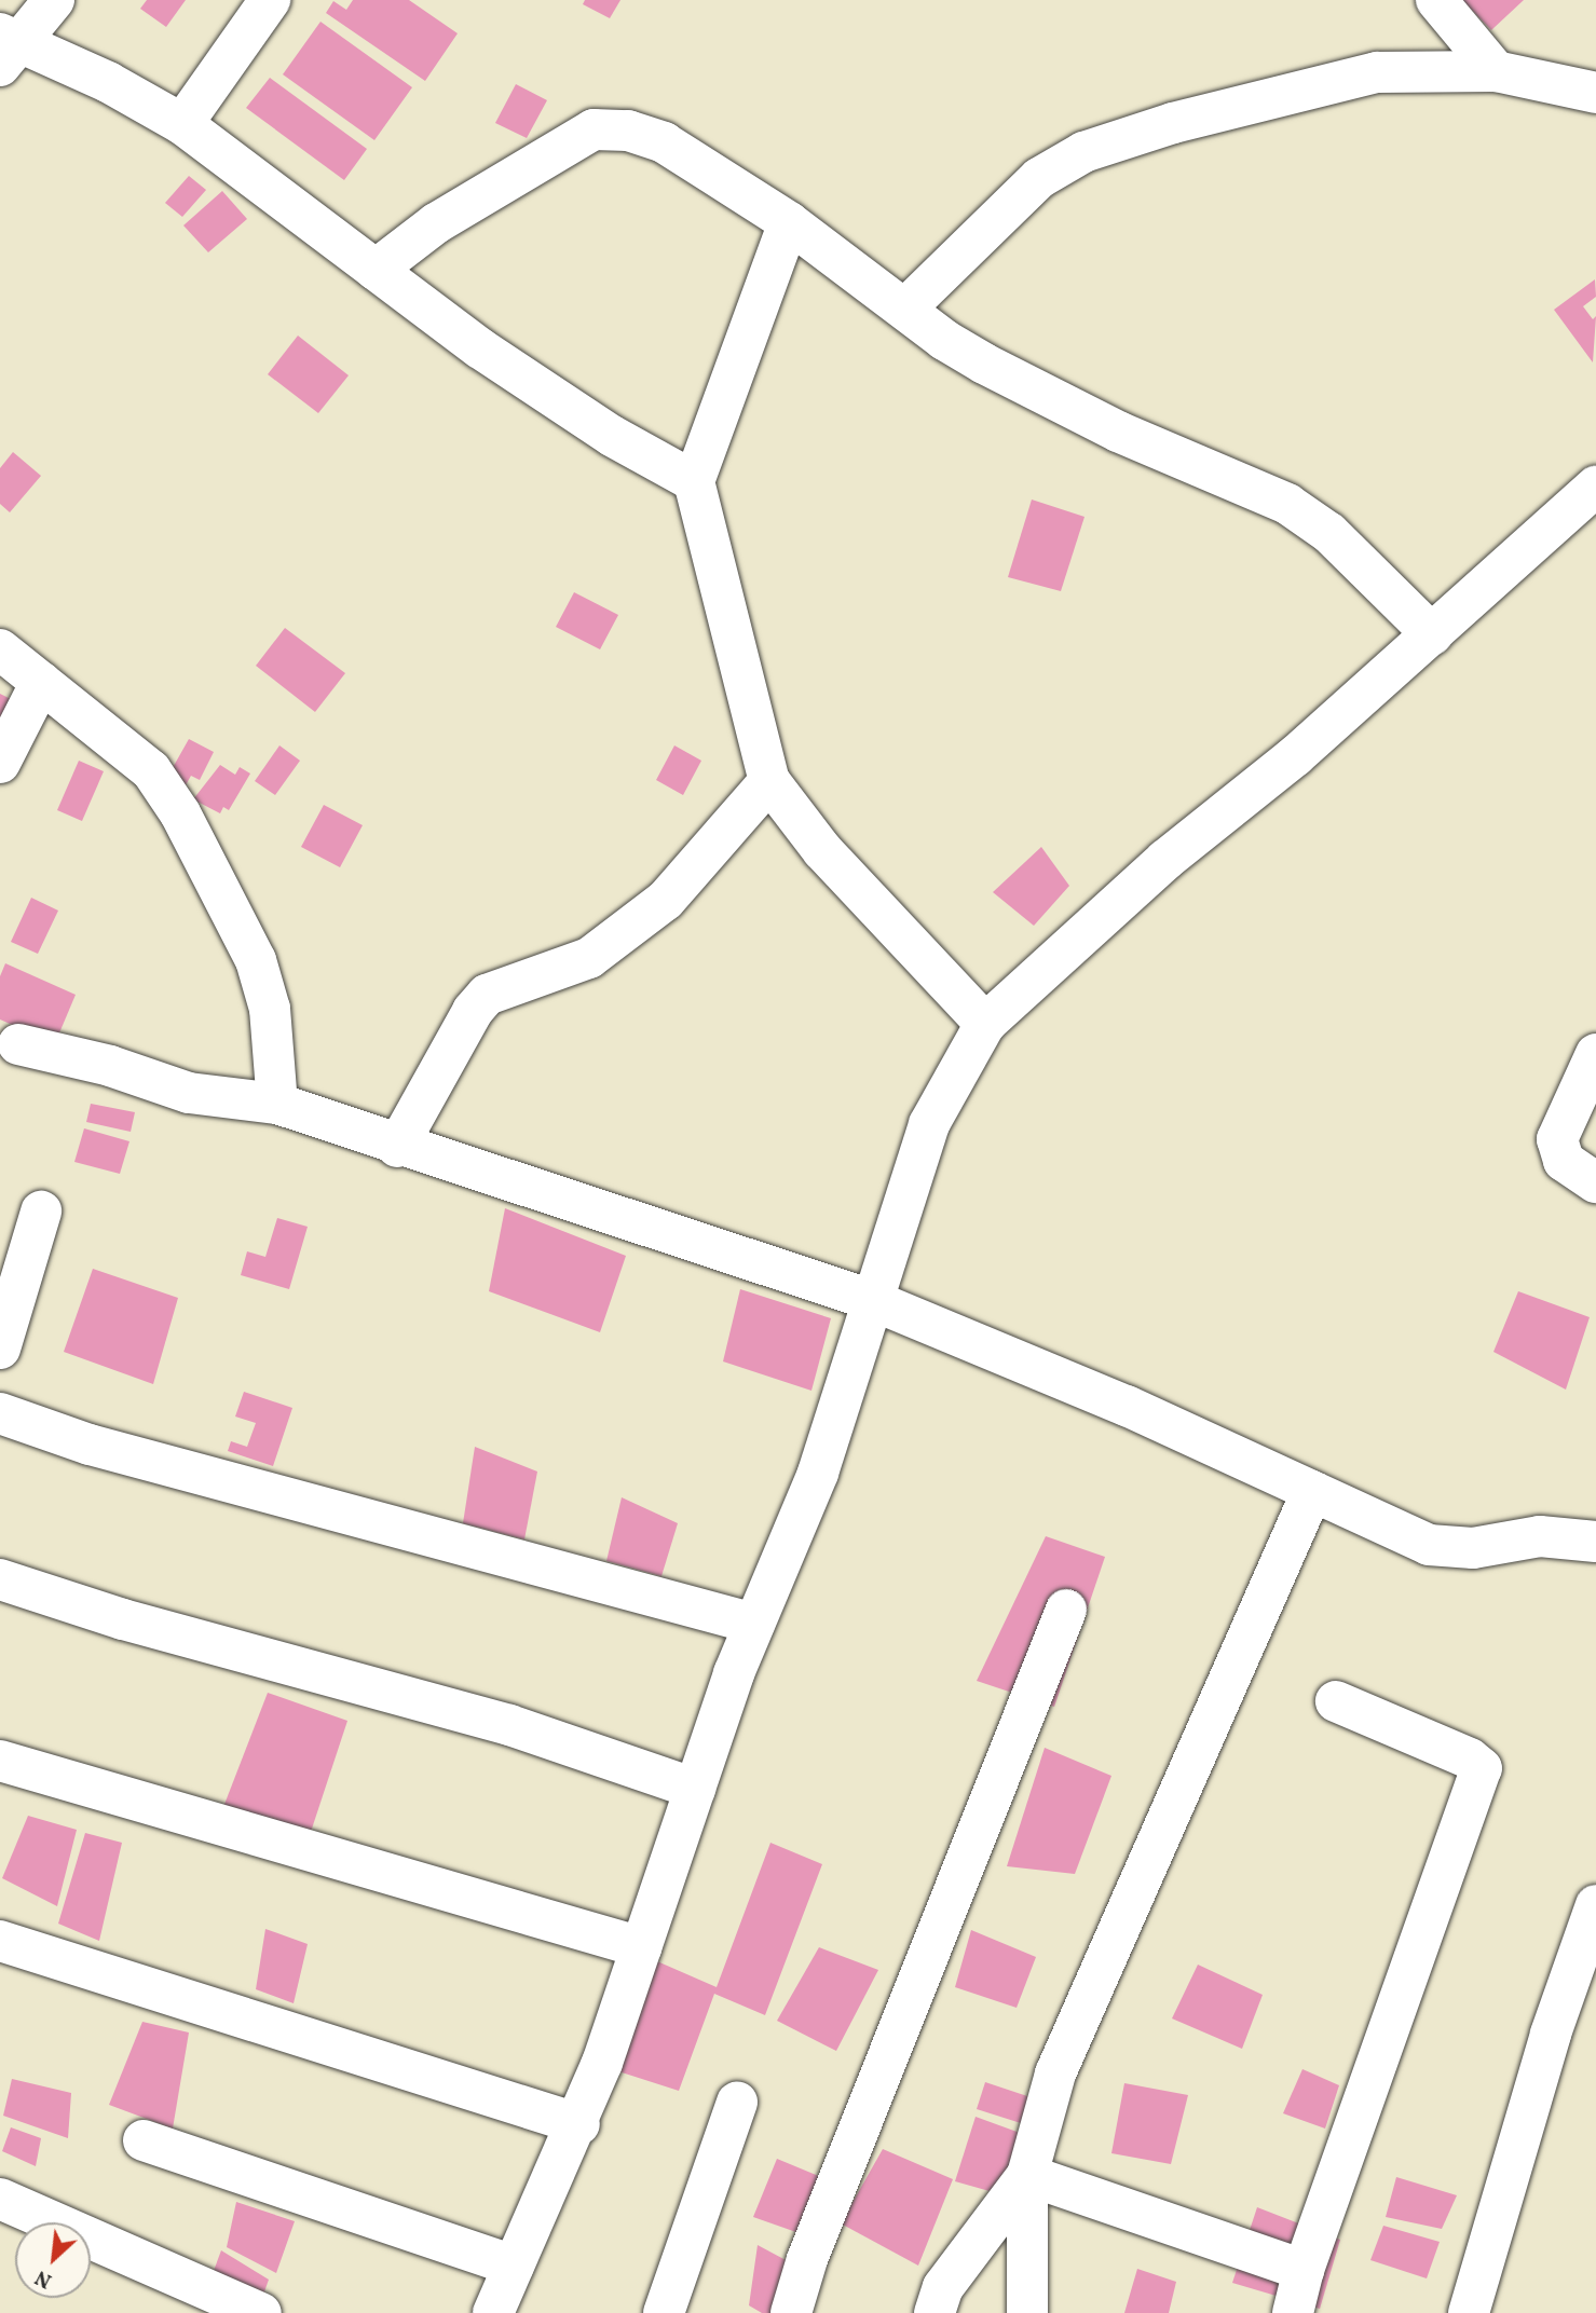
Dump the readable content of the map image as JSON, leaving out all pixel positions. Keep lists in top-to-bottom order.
{
  "north": "bottom left"
}
